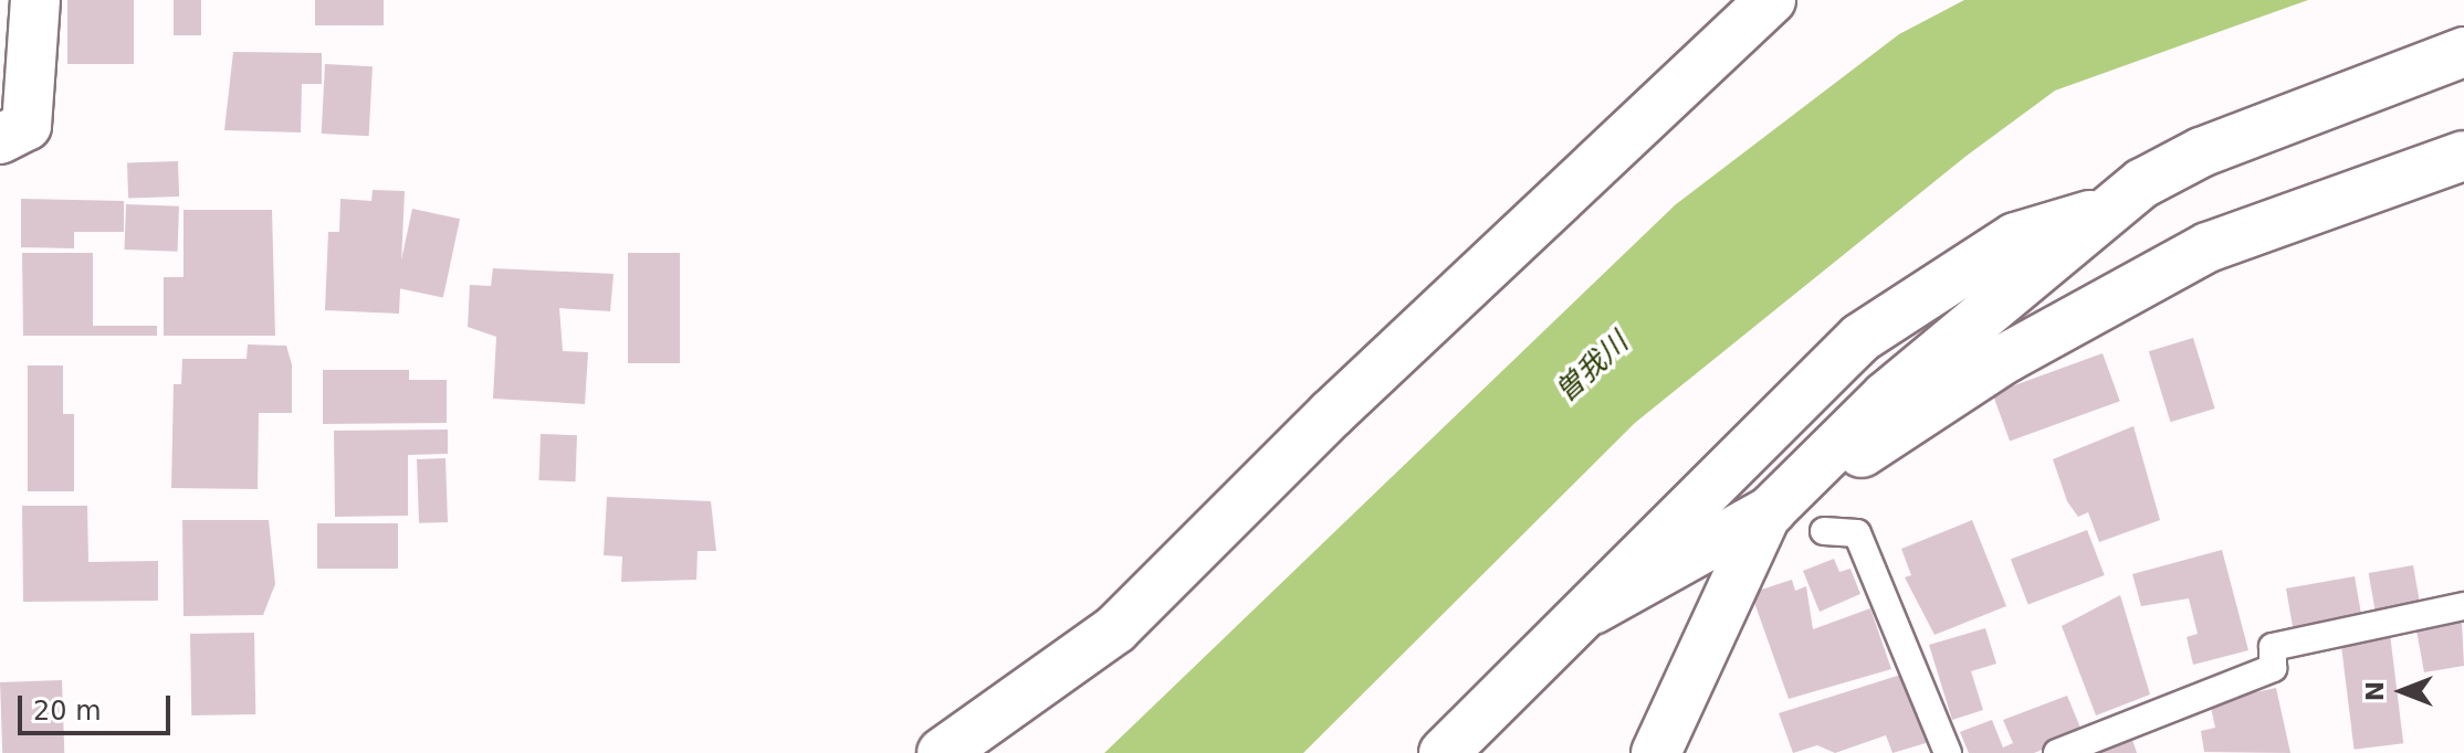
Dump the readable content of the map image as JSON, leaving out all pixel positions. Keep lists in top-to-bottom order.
{
  "water": ["曽我川"],
  "scale_bar": "20 m",
  "north": "left"
}
